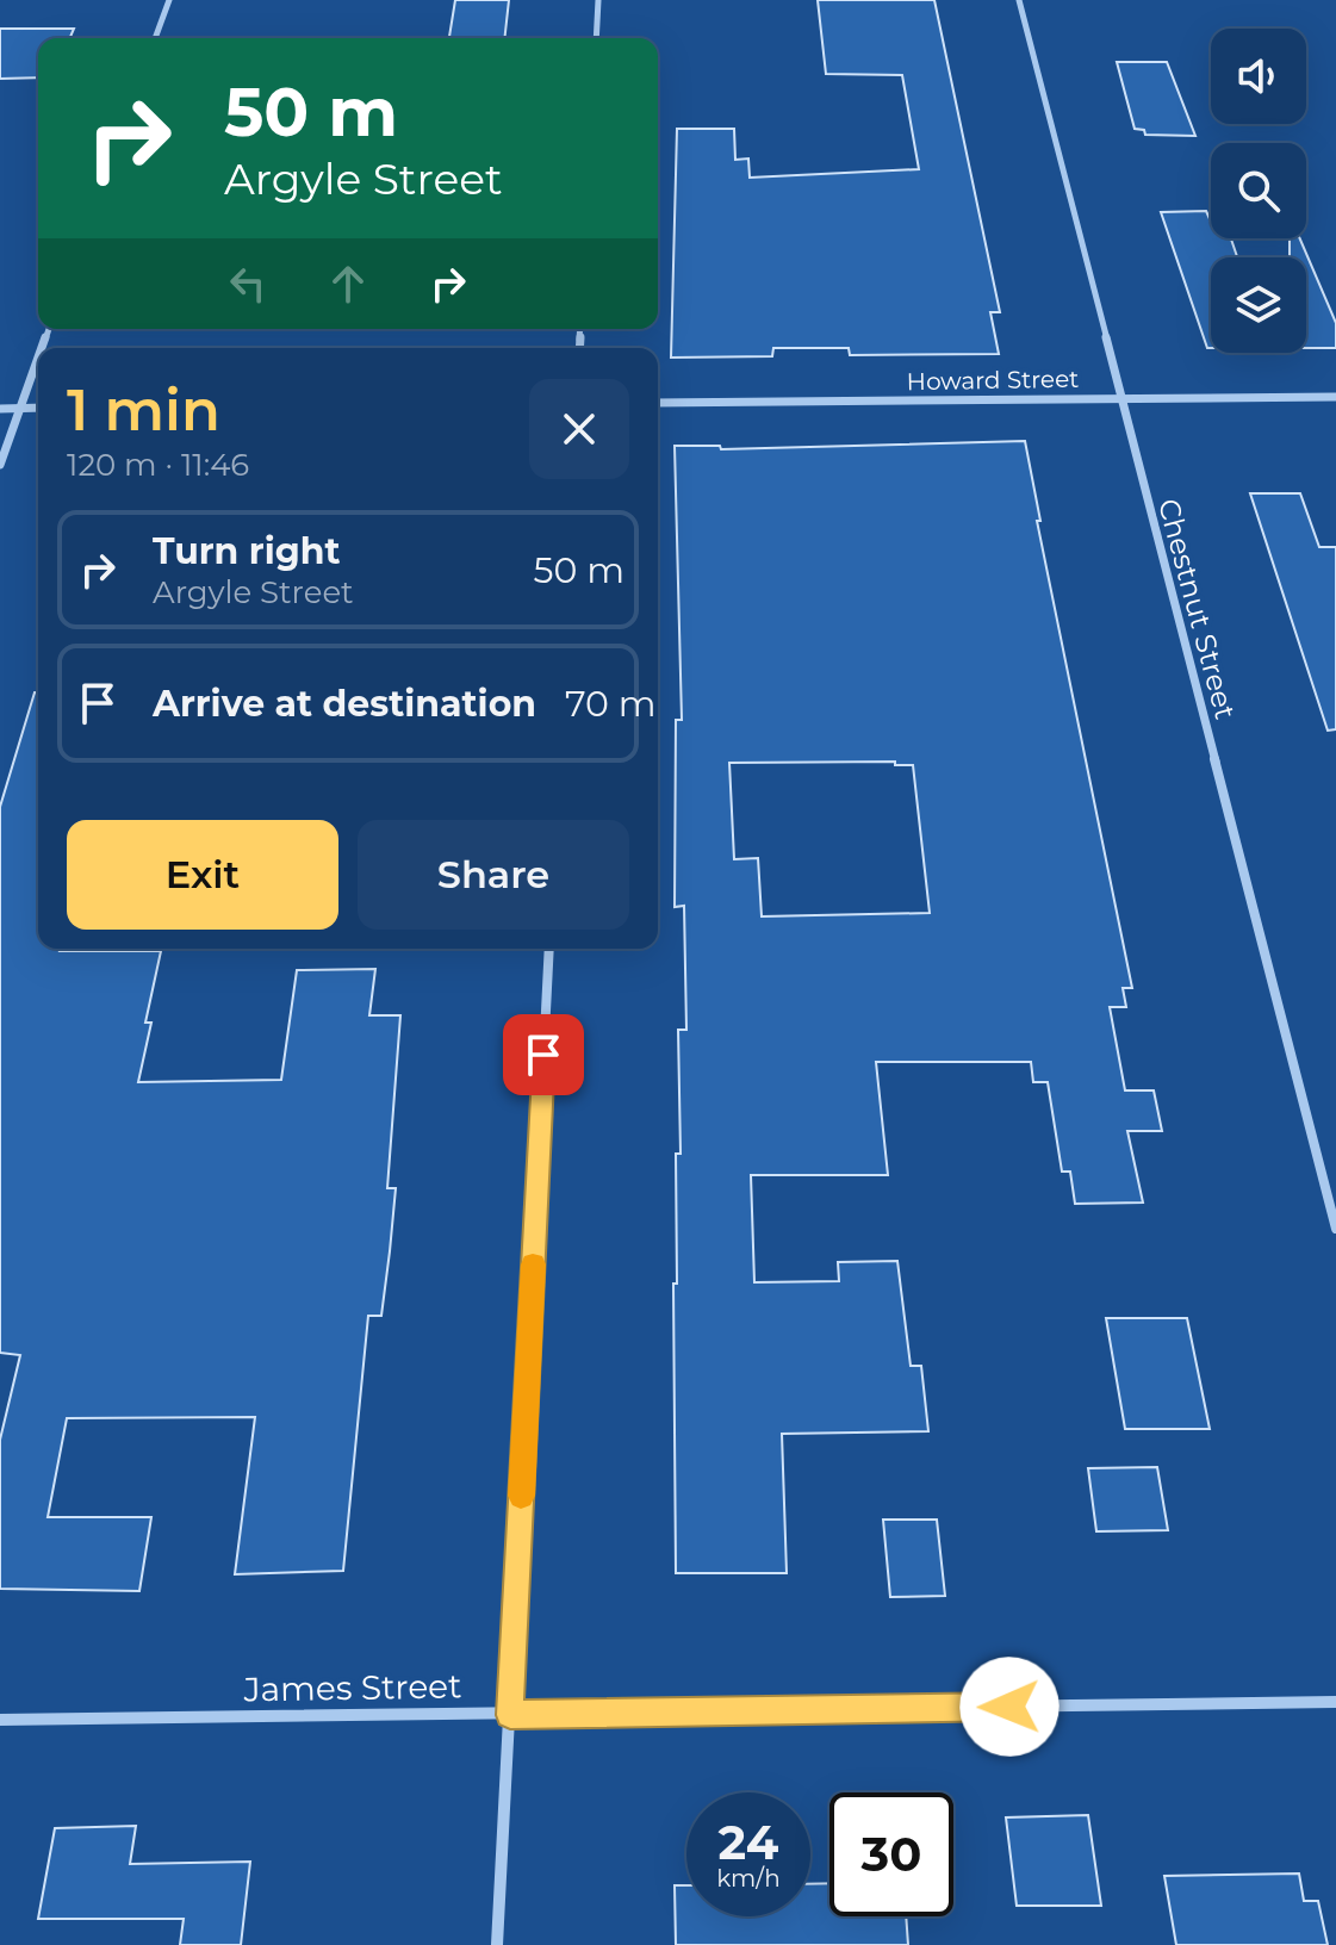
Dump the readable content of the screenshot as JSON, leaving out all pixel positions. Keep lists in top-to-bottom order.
{
  "streets": {
    "street": ["Howard Street", "Chestnut Street", "James Street"]
  },
  "crossings": [
    ["Howard Street", "Chestnut Street"]
  ],
  "page": {
    "turn": ["50 m", "Argyle Street"],
    "heading": ["1 min", "120 m · 11:46"],
    "list": [
      {
        "name": "Turn right",
        "note": "Argyle Street",
        "value": "50 m"
      },
      {
        "name": "Arrive at destination",
        "value": "70 m"
      }
    ],
    "buttons": ["Exit", "Share"],
    "speed": "24 km/h",
    "limit": "30"
  }
}
